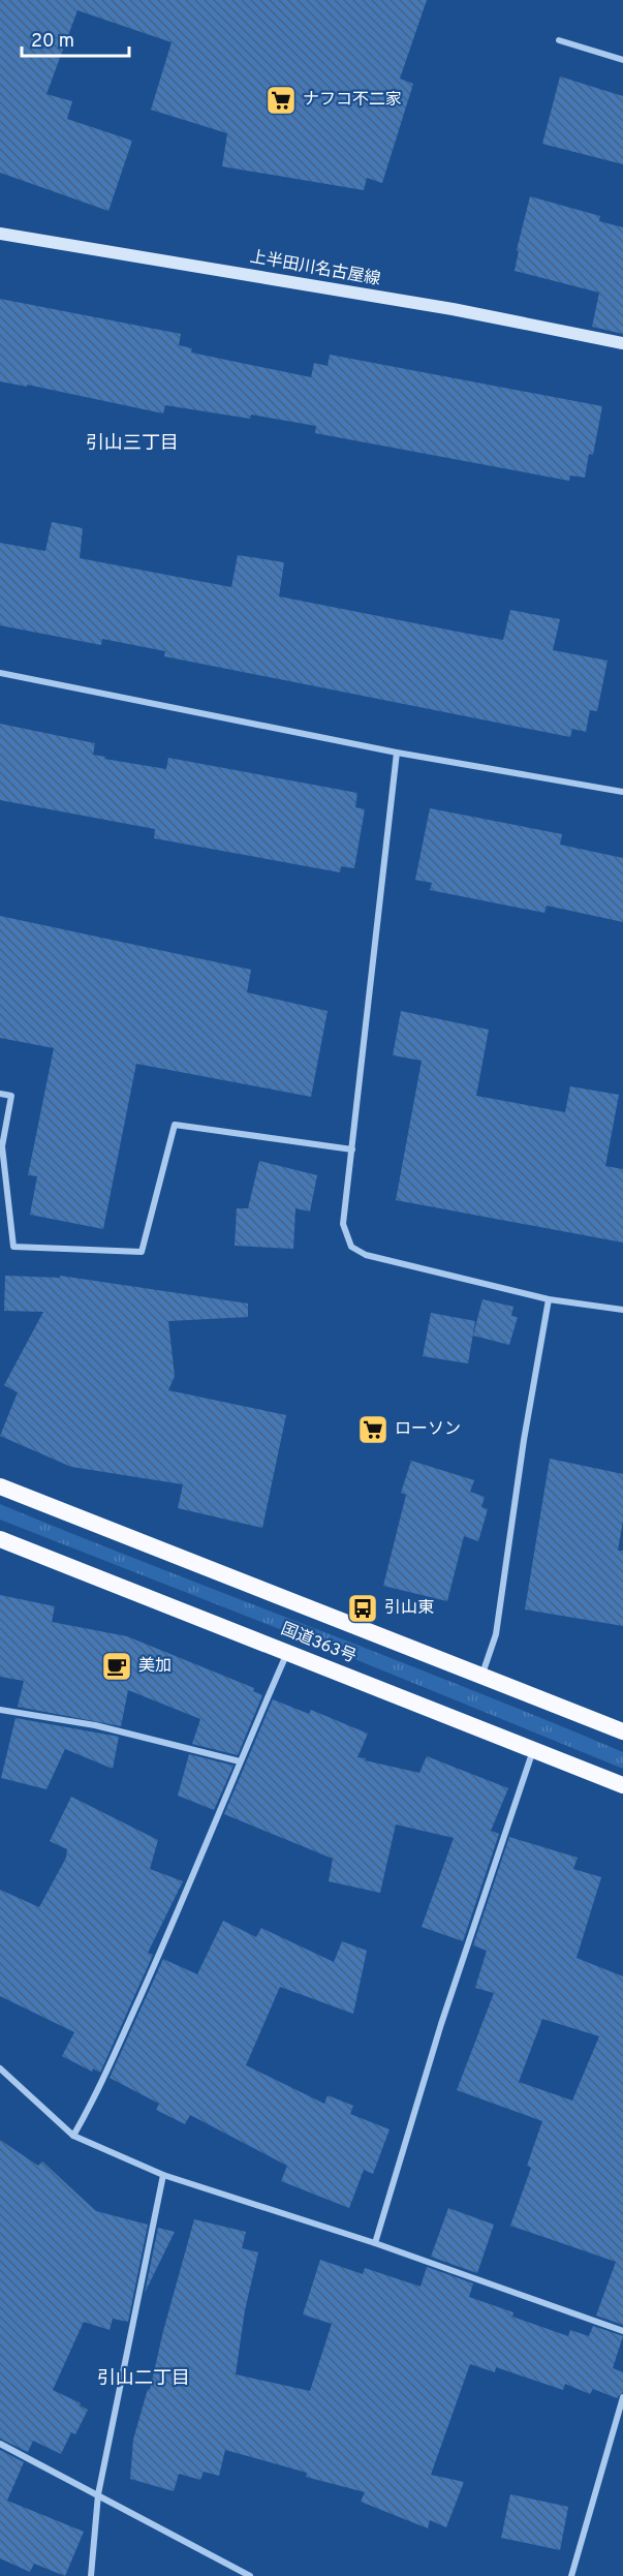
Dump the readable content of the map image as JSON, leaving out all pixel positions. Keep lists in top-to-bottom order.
{
  "streets": {
    "highway": ["国道363号"],
    "main road": ["上半田川名古屋線"]
  },
  "districts": ["引山三丁目", "引山二丁目"],
  "places": {
    "supermarket": ["ナフコ不二家", "ローソン"],
    "bus stop": ["引山東"],
    "cafe": ["美加"]
  },
  "scale_bar": "20 m"
}
